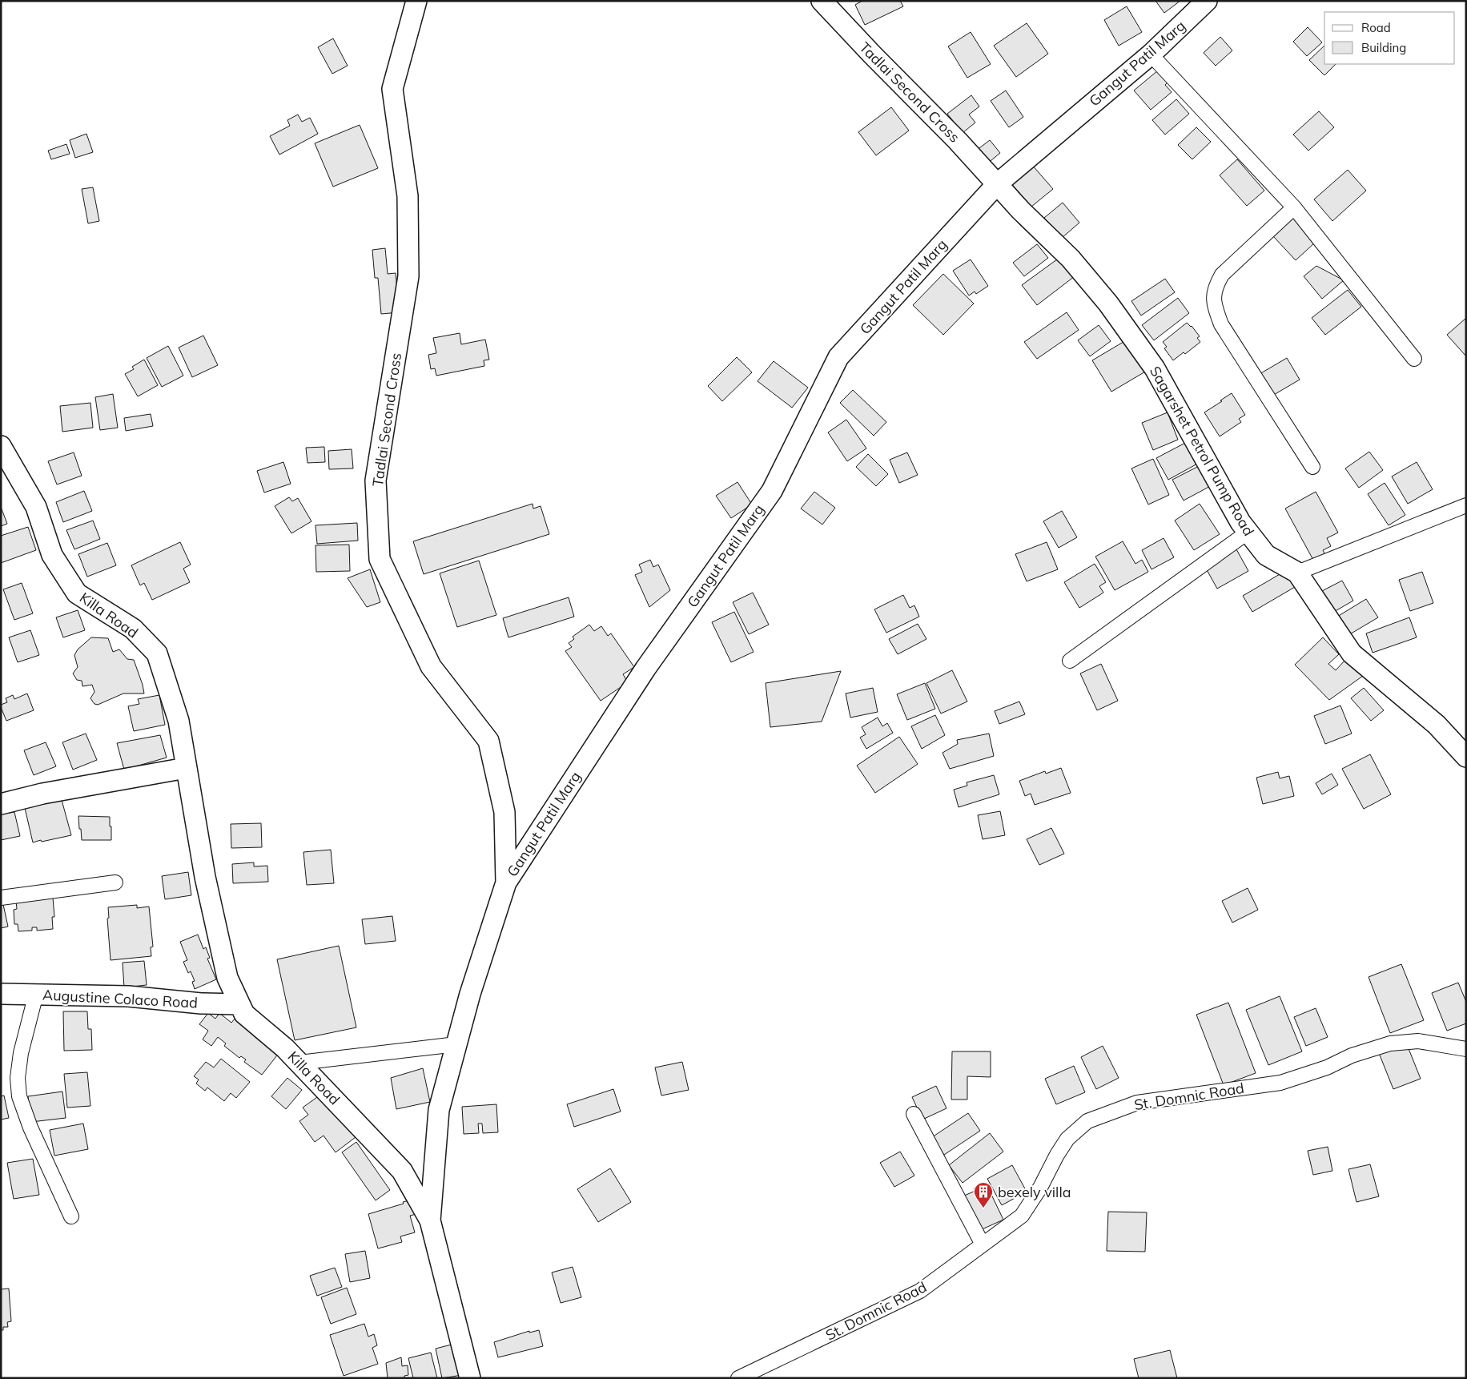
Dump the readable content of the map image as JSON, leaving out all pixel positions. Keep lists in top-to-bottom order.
{
  "streets": {
    "street": [
      "Gangut Patil Marg",
      "Tadlai Second Cross",
      "Sagarshet Petrol Pump Road",
      "Killa Road",
      "Augustine Colaco Road",
      "St. Domnic Road"
    ]
  },
  "crossings": [
    ["Gangut Patil Marg", "Tadlai Second Cross"],
    ["Gangut Patil Marg", "Sagarshet Petrol Pump Road"],
    ["Gangut Patil Marg", "Killa Road"],
    ["Tadlai Second Cross", "Sagarshet Petrol Pump Road"],
    ["Killa Road", "Augustine Colaco Road"]
  ],
  "places": {
    "building": ["bexely villa"]
  },
  "legend": ["Road", "Building"]
}
